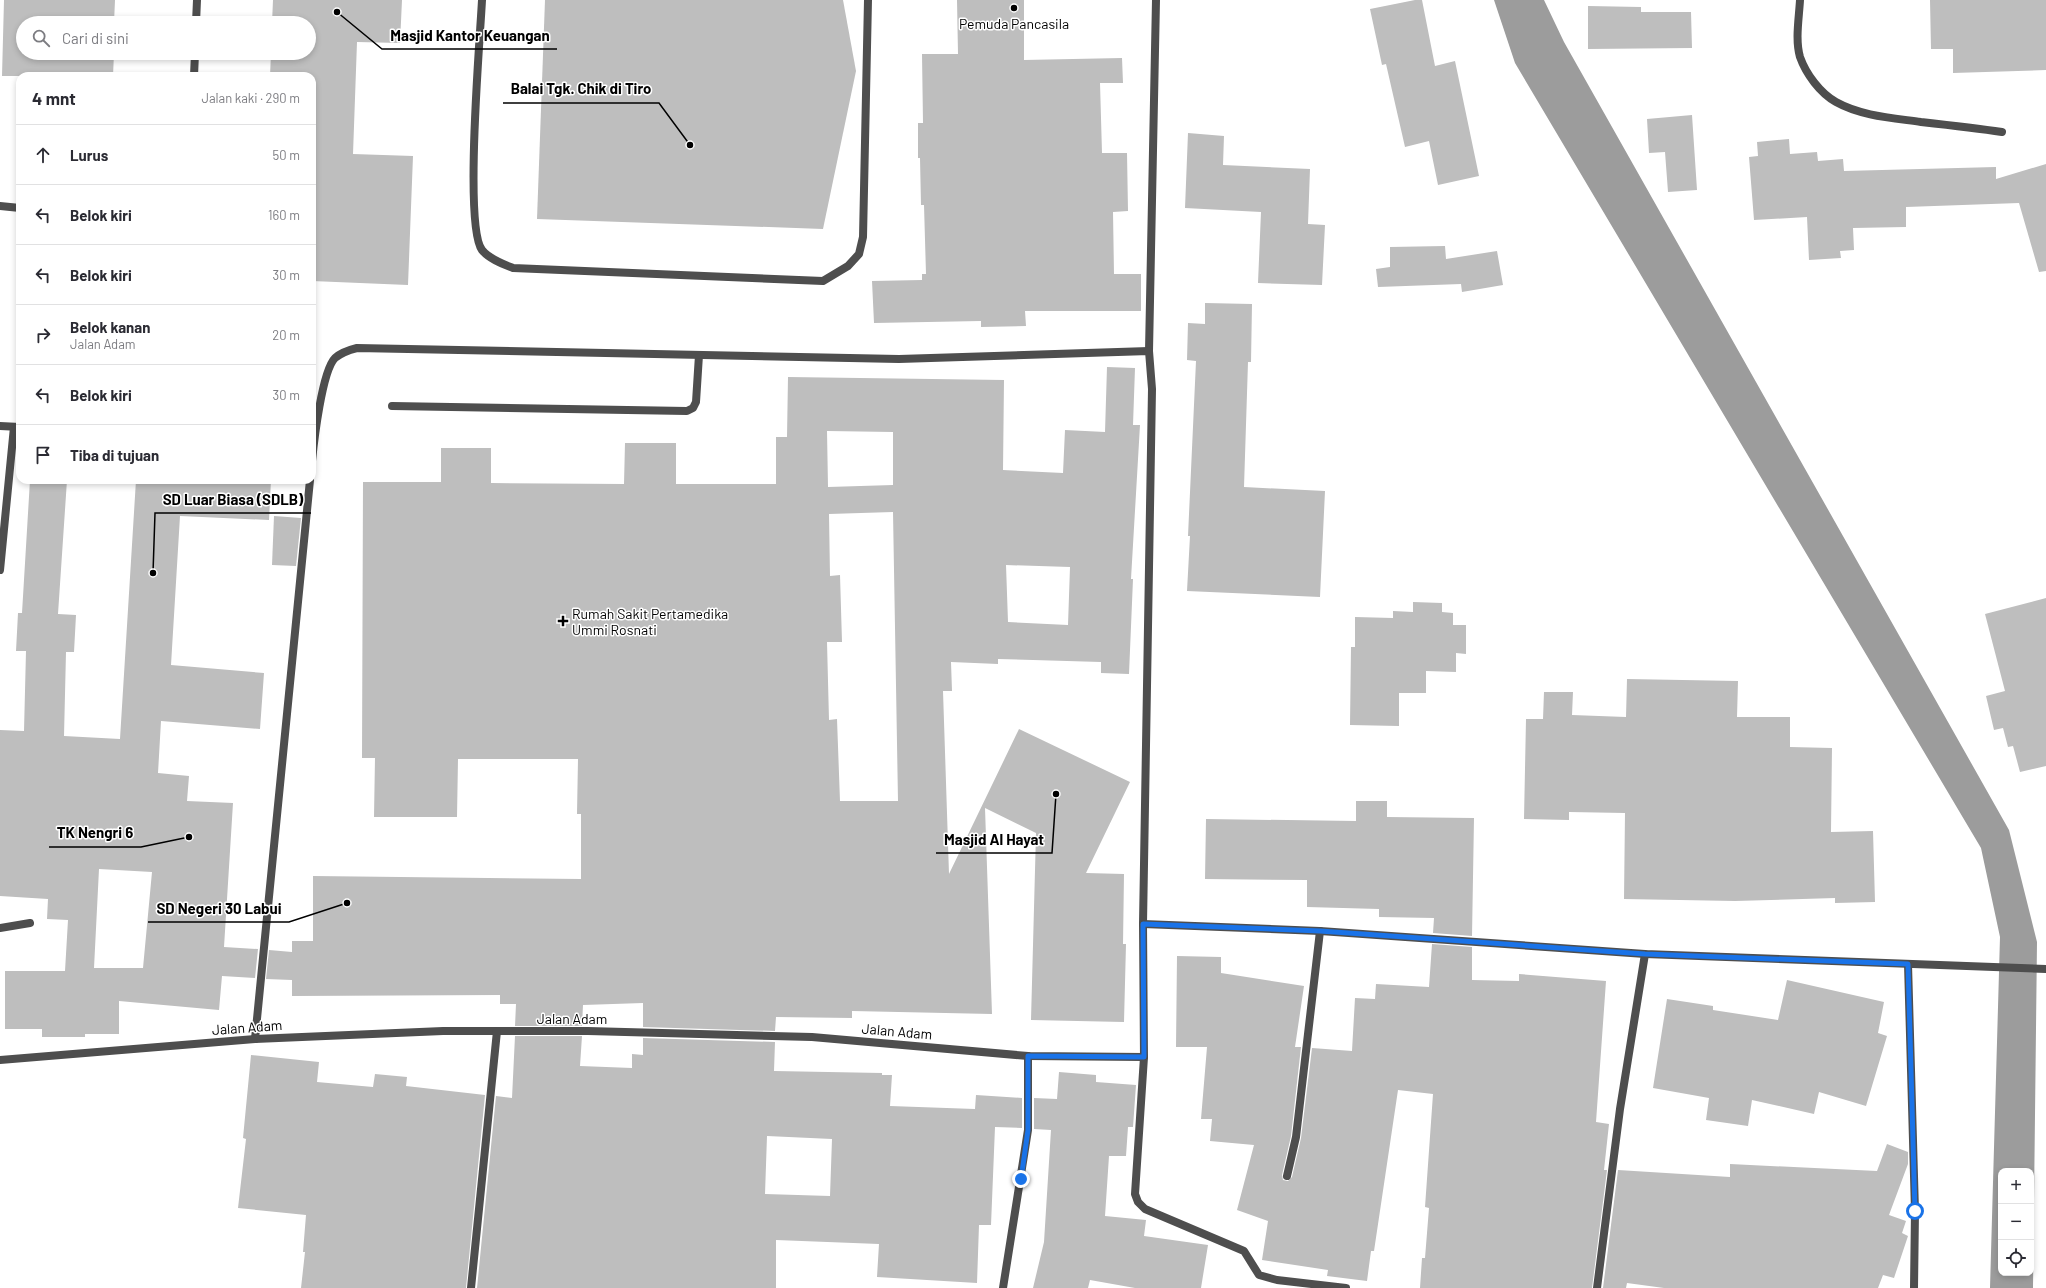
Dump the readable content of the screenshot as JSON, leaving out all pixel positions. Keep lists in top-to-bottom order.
{
  "streets": {
    "street": ["Jalan Adam"]
  },
  "places": {
    "other": [
      "Pemuda Pancasila",
      "Masjid Kantor Keuangan",
      "Balai Tgk. Chik di Tiro",
      "SD Luar Biasa (SDLB)",
      "Masjid Al Hayat",
      "TK Nengri 6",
      "SD Negeri 30 Labui"
    ],
    "health": ["Rumah Sakit Pertamedika Ummi Rosnati"]
  },
  "page": {
    "search": "Cari di sini",
    "heading": ["4 mnt", "Jalan kaki · 290 m"],
    "list": [
      ["Lurus", "50 m"],
      ["Belok kiri", "160 m"],
      ["Belok kiri", "30 m"],
      ["Belok kanan", "Jalan Adam", "20 m"],
      ["Belok kiri", "30 m"],
      "Tiba di tujuan"
    ],
    "map_buttons": ["+", "−"]
  }
}
